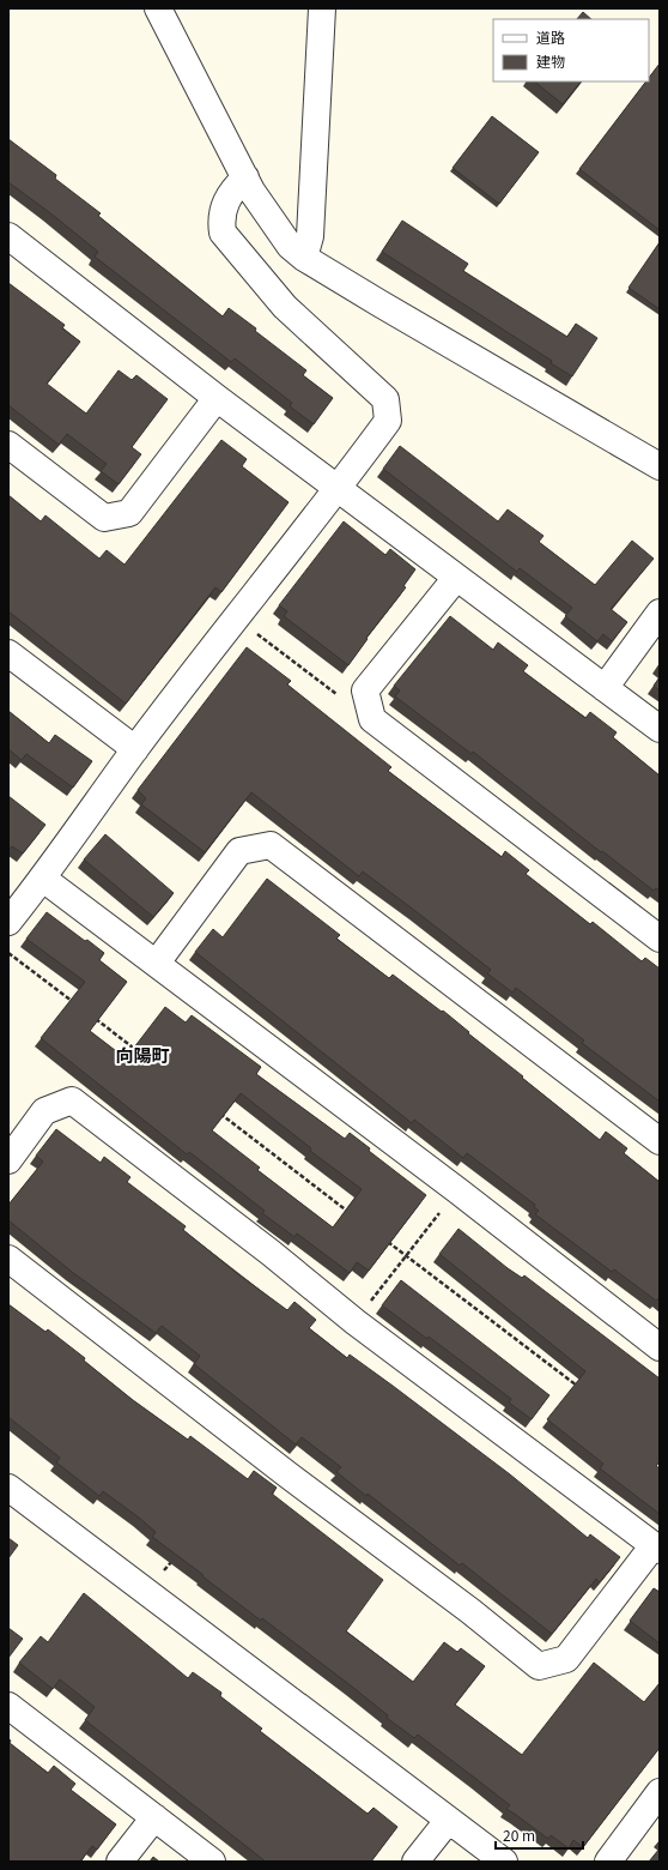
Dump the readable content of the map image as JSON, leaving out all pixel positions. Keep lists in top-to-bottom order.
{
  "districts": ["向陽町"],
  "legend": ["道路", "建物"],
  "scale_bar": "20 m"
}
